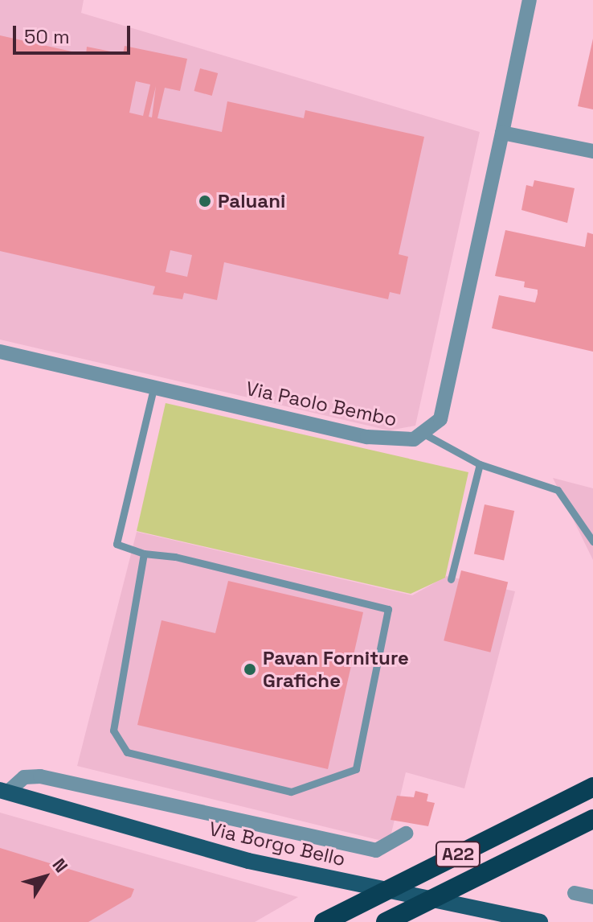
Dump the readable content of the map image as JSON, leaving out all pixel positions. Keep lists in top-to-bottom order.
{
  "streets": {
    "highway": ["A22"],
    "main road": ["Via Borgo Bello"],
    "street": ["Via Paolo Bembo"]
  },
  "places": ["Paluani", "Pavan Forniture Grafiche"],
  "scale_bar": "50 m",
  "north": "top right"
}
